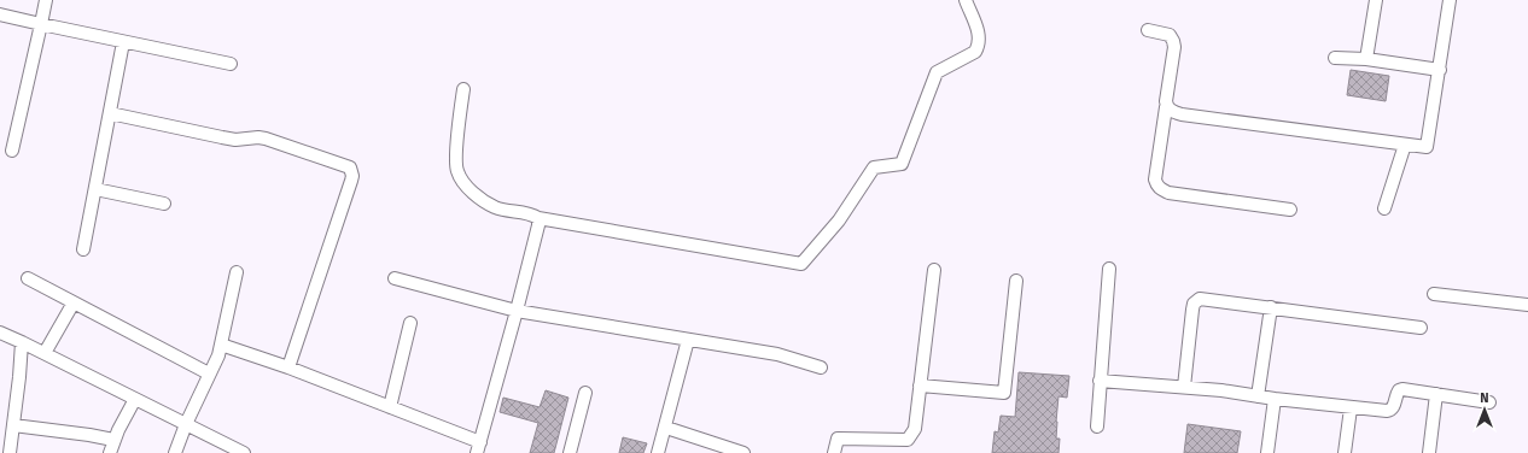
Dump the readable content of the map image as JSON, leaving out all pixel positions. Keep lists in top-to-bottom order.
{
  "north": "top"
}
